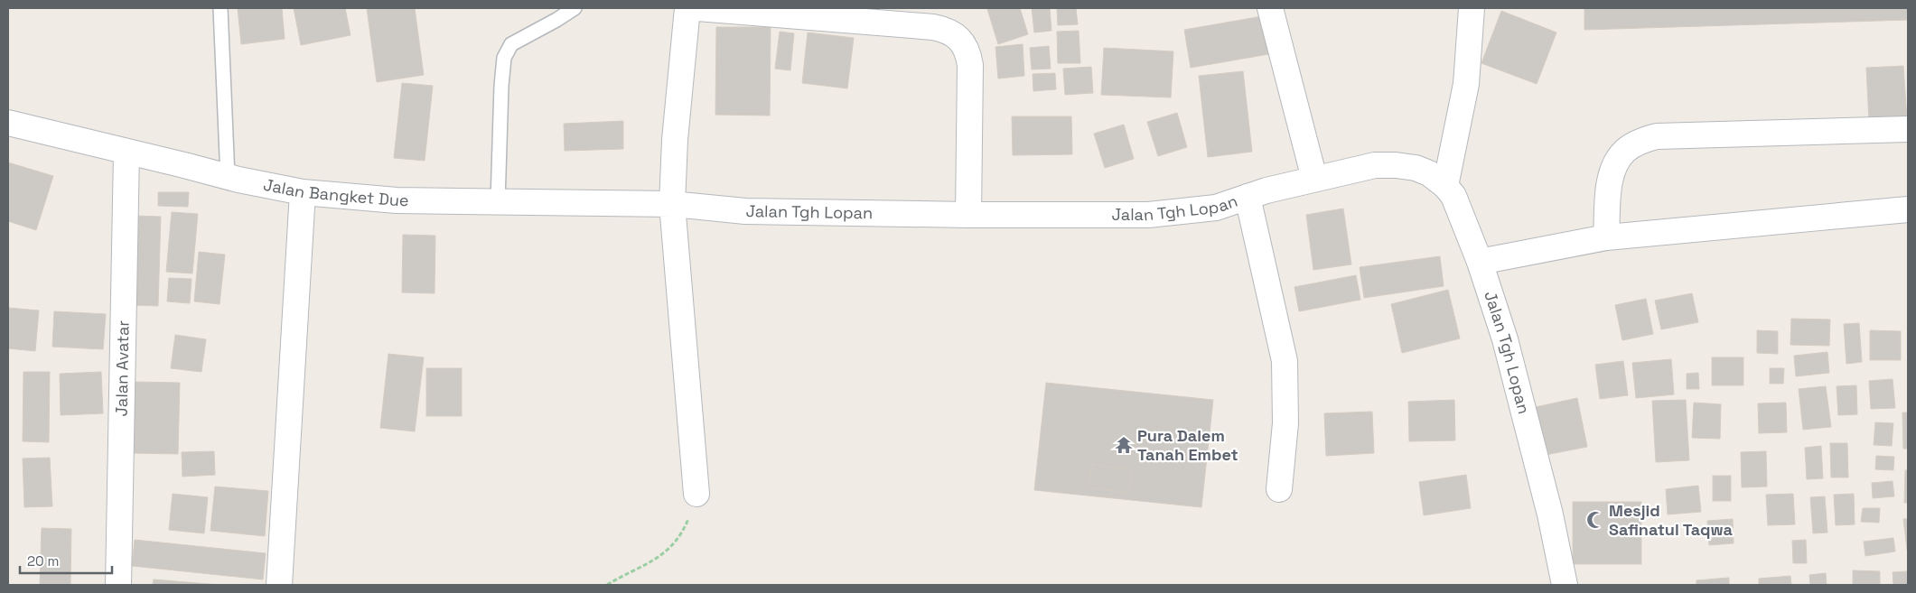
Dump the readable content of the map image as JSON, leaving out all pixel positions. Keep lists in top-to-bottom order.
{
  "streets": {
    "street": ["Jalan Bangket Due", "Jalan Tgh Lopan", "Jalan Avatar"]
  },
  "crossings": [
    ["Jalan Bangket Due", "Jalan Tgh Lopan"],
    ["Jalan Bangket Due", "Jalan Avatar"]
  ],
  "places": {
    "temple": ["Pura Dalem Tanah Embet"],
    "mosque": ["Mesjid Safinatul Taqwa"]
  },
  "scale_bar": "20 m"
}
